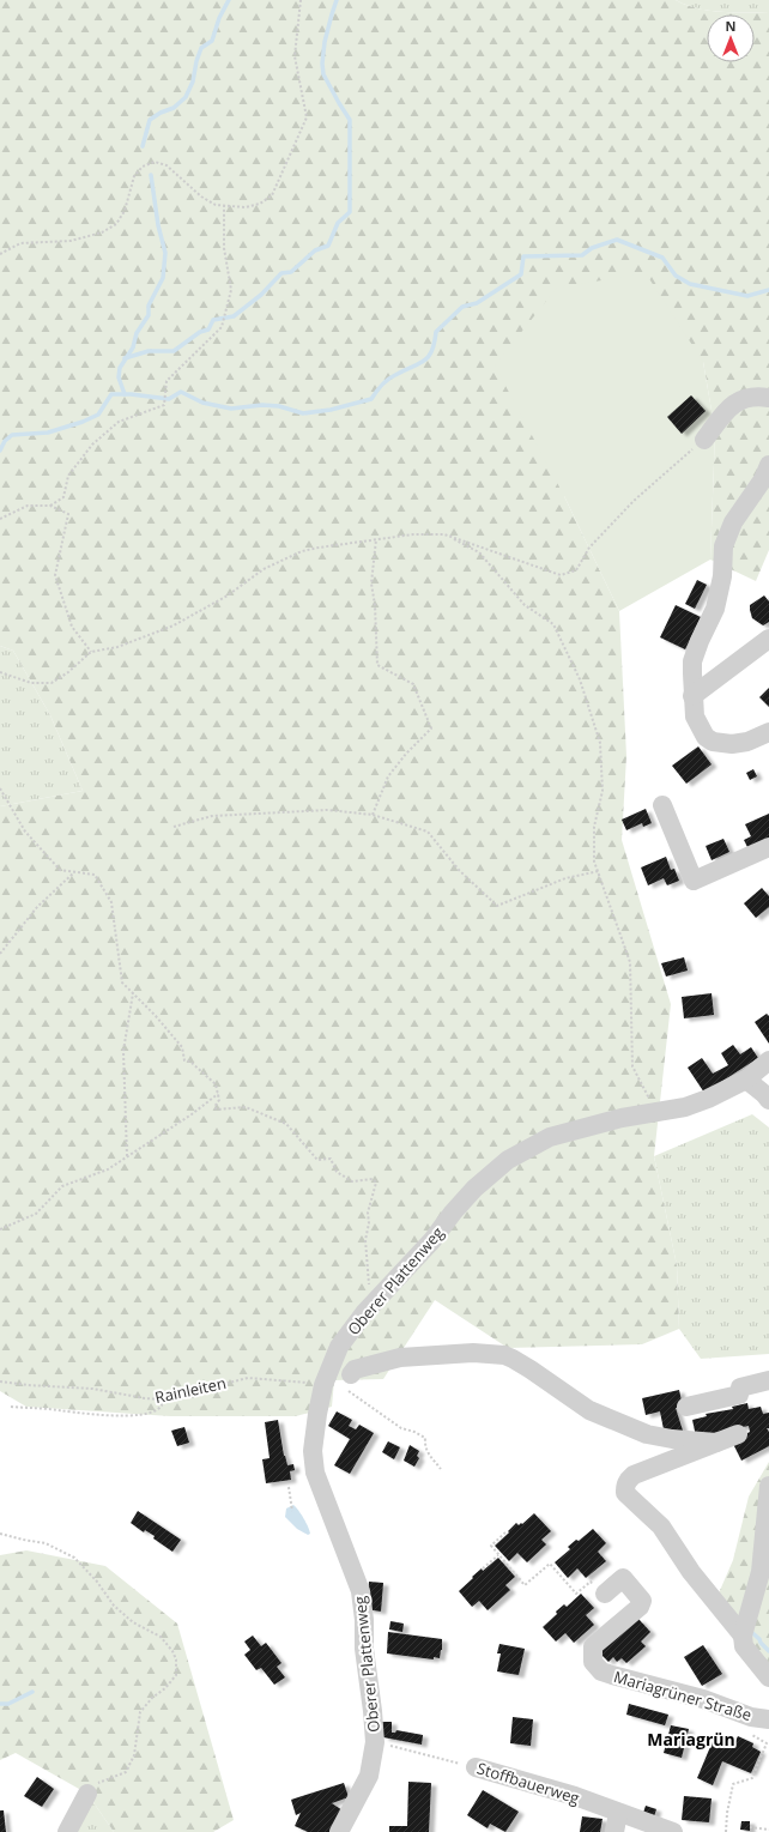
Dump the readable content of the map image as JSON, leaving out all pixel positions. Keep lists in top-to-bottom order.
{
  "streets": {
    "street": ["Oberer Plattenweg", "Mariagrüner Straße", "Stoffbauerweg"],
    "path": ["Rainleiten"]
  },
  "crossings": [
    ["Oberer Plattenweg", "Rainleiten"]
  ],
  "districts": ["Mariagrün"],
  "north": "top"
}
